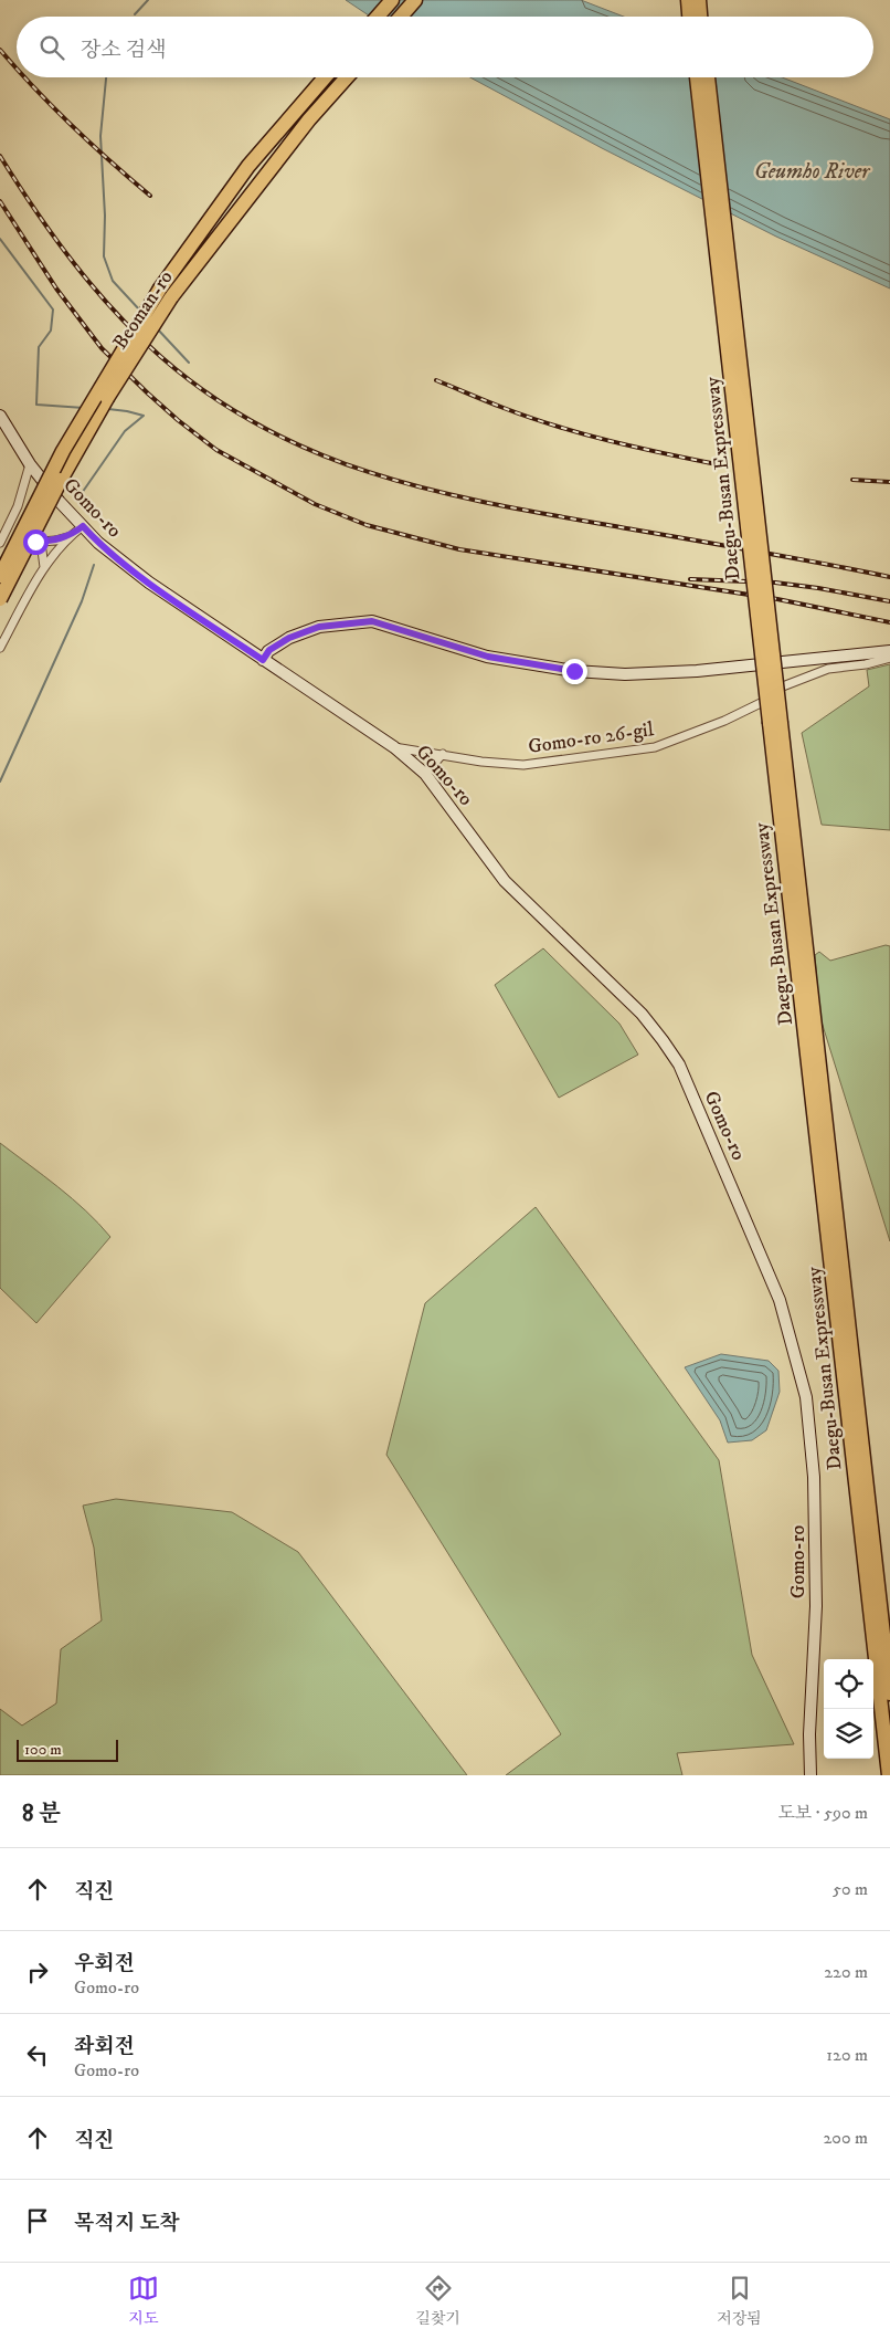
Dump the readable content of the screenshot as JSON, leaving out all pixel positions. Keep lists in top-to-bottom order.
{
  "streets": {
    "highway": ["Beoman-ro", "Daegu-Busan Expressway"],
    "main road": ["Gomo-ro"],
    "street": ["Gomo-ro 26-gil"]
  },
  "crossings": [
    ["Gomo-ro", "Gomo-ro 26-gil"]
  ],
  "water": ["Geumho River"],
  "scale_bar": "100 m",
  "page": {
    "search": "장소 검색",
    "scale": "100 m",
    "heading": ["8 분", "도보 · 590 m"],
    "list": [
      ["직진", "50 m"],
      ["우회전", "Gomo-ro", "220 m"],
      ["좌회전", "Gomo-ro", "120 m"],
      ["직진", "200 m"],
      "목적지 도착"
    ],
    "nav": ["지도", "길찾기", "저장됨"]
  }
}
